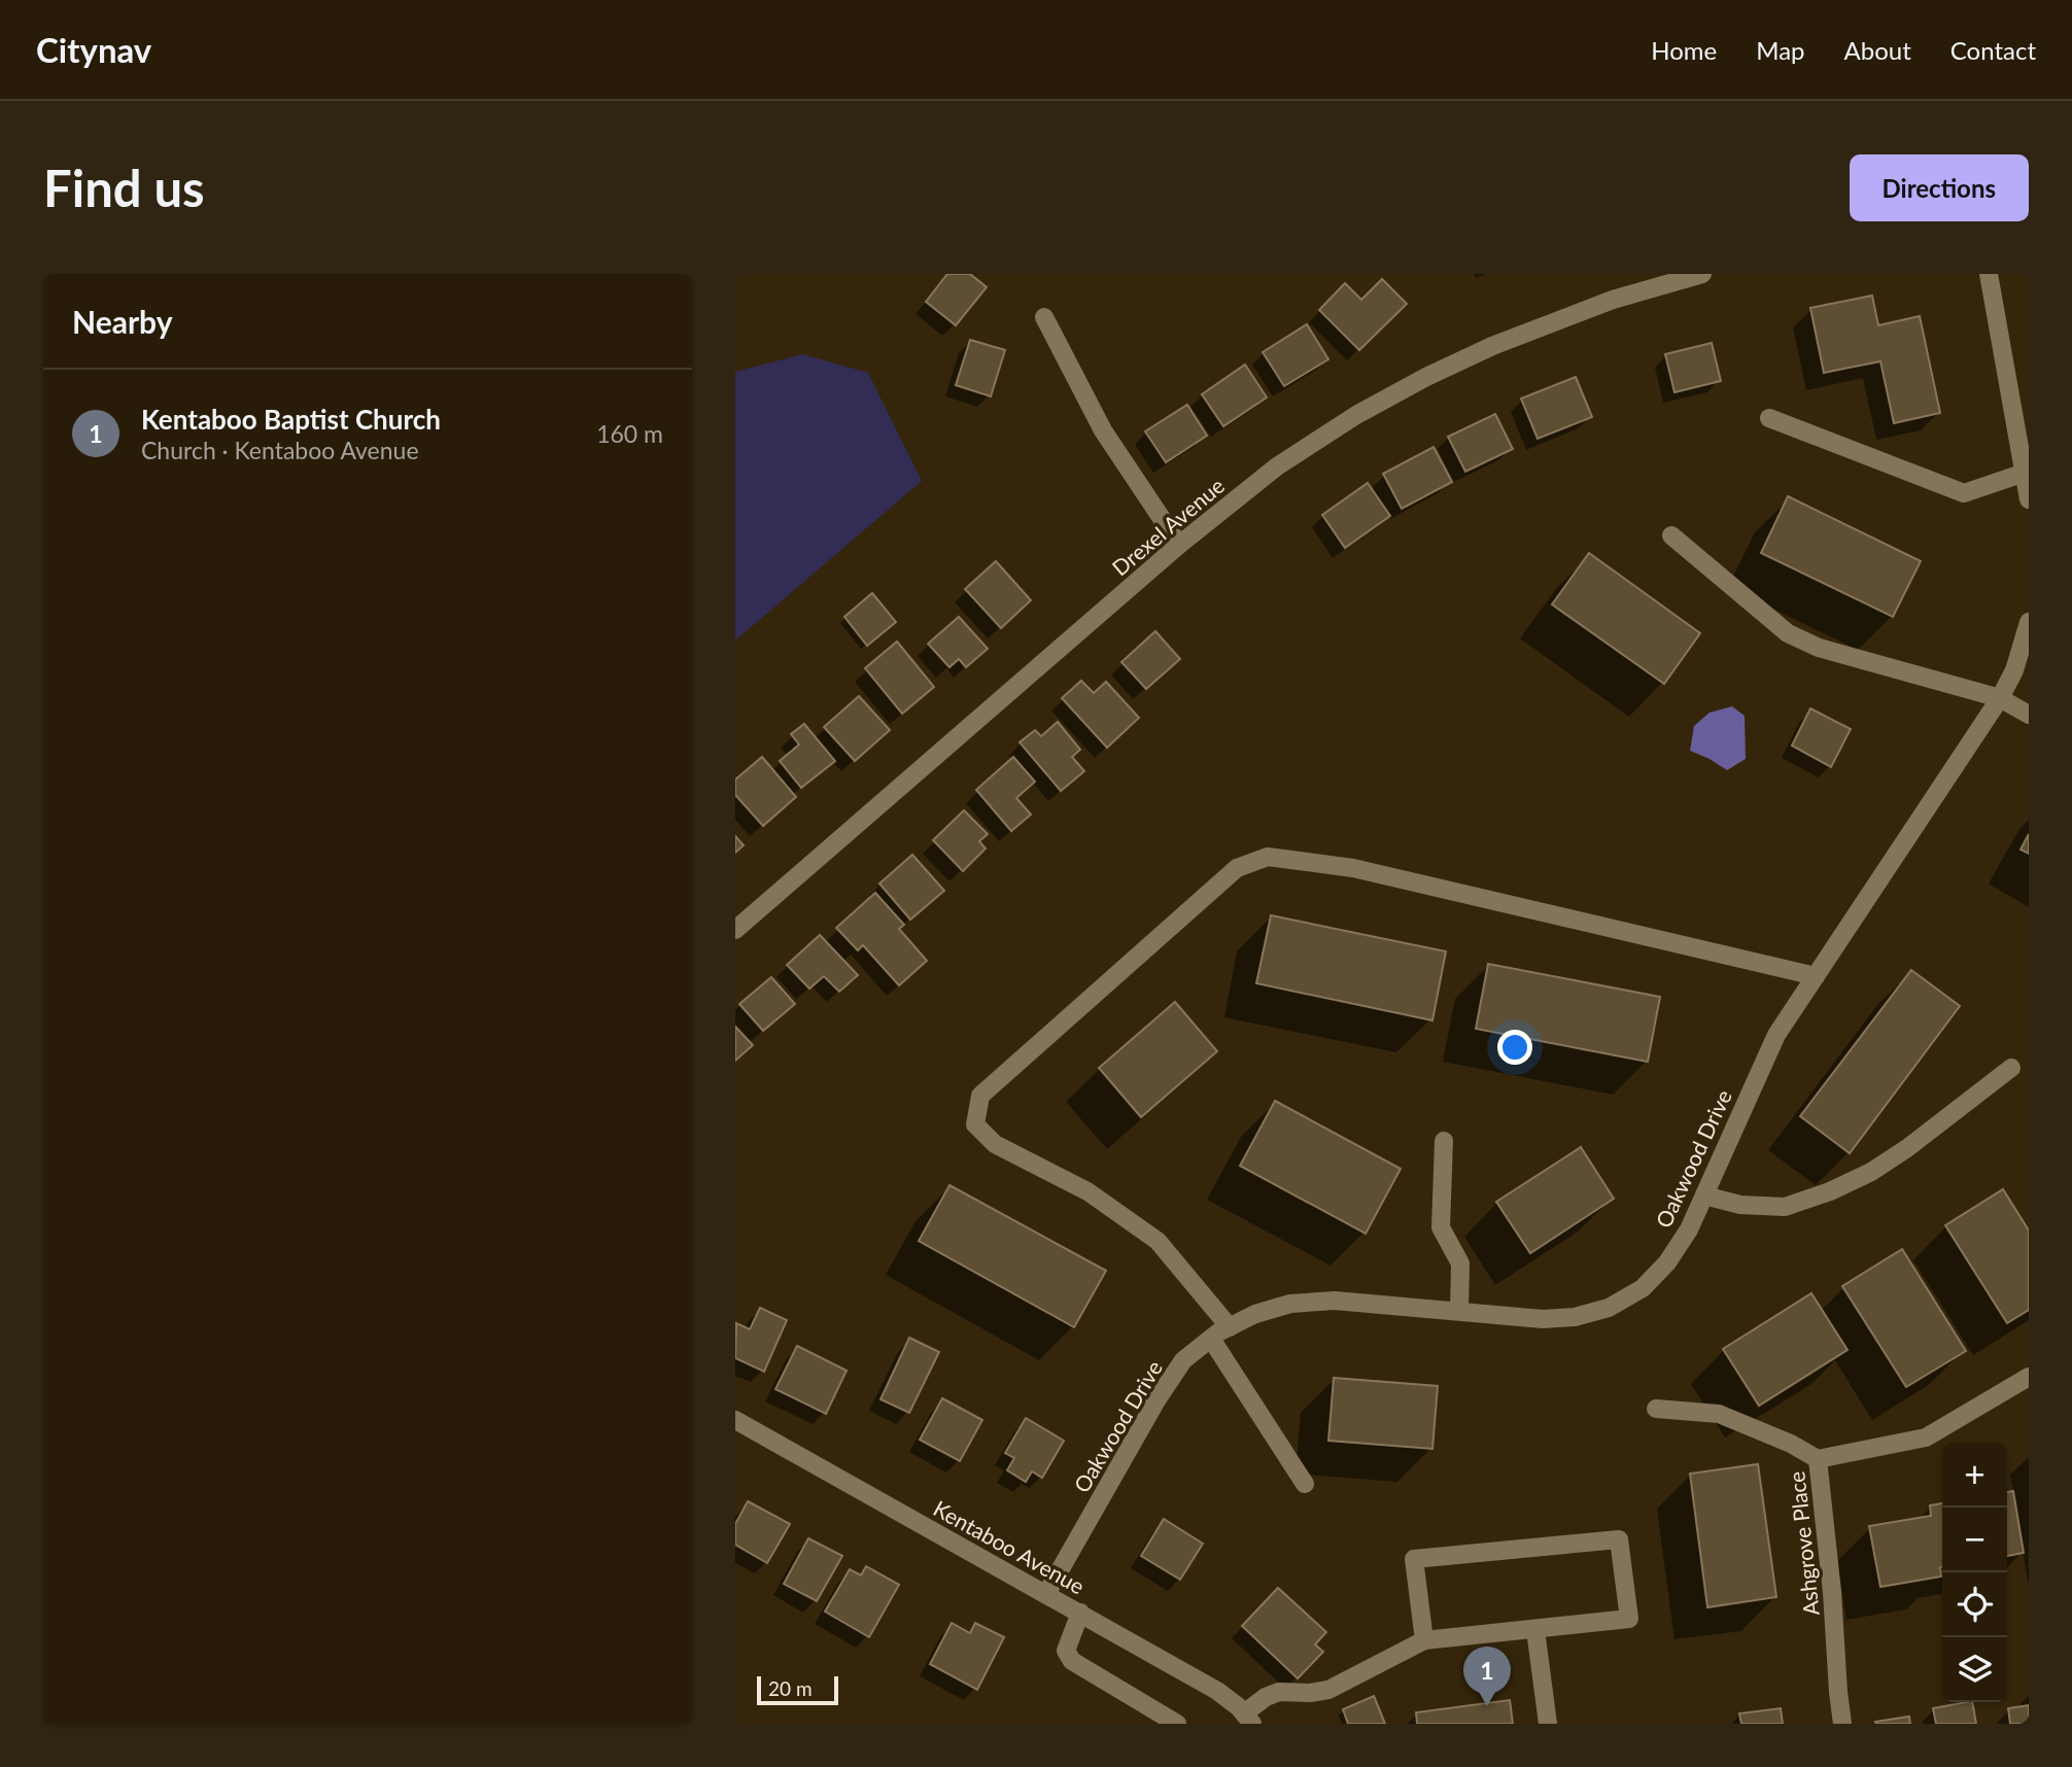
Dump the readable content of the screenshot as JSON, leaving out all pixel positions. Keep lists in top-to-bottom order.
{
  "streets": {
    "street": [
      "Drexel Avenue",
      "Oakwood Drive",
      "Ashgrove Place",
      "Kentaboo Avenue"
    ]
  },
  "crossings": [
    ["Oakwood Drive", "Kentaboo Avenue"]
  ],
  "scale_bar": "20 m",
  "page": {
    "header": "Citynav",
    "nav": [
      "Home",
      "Map",
      "About",
      "Contact"
    ],
    "buttons": "Directions",
    "title": "Find us",
    "heading": "Nearby",
    "list": [
      {
        "mark": "1",
        "name": "Kentaboo Baptist Church",
        "note": "Church · Kentaboo Avenue",
        "value": "160 m"
      }
    ],
    "map_buttons": ["+", "−"],
    "pins": "1",
    "scale": "20 m"
  }
}
